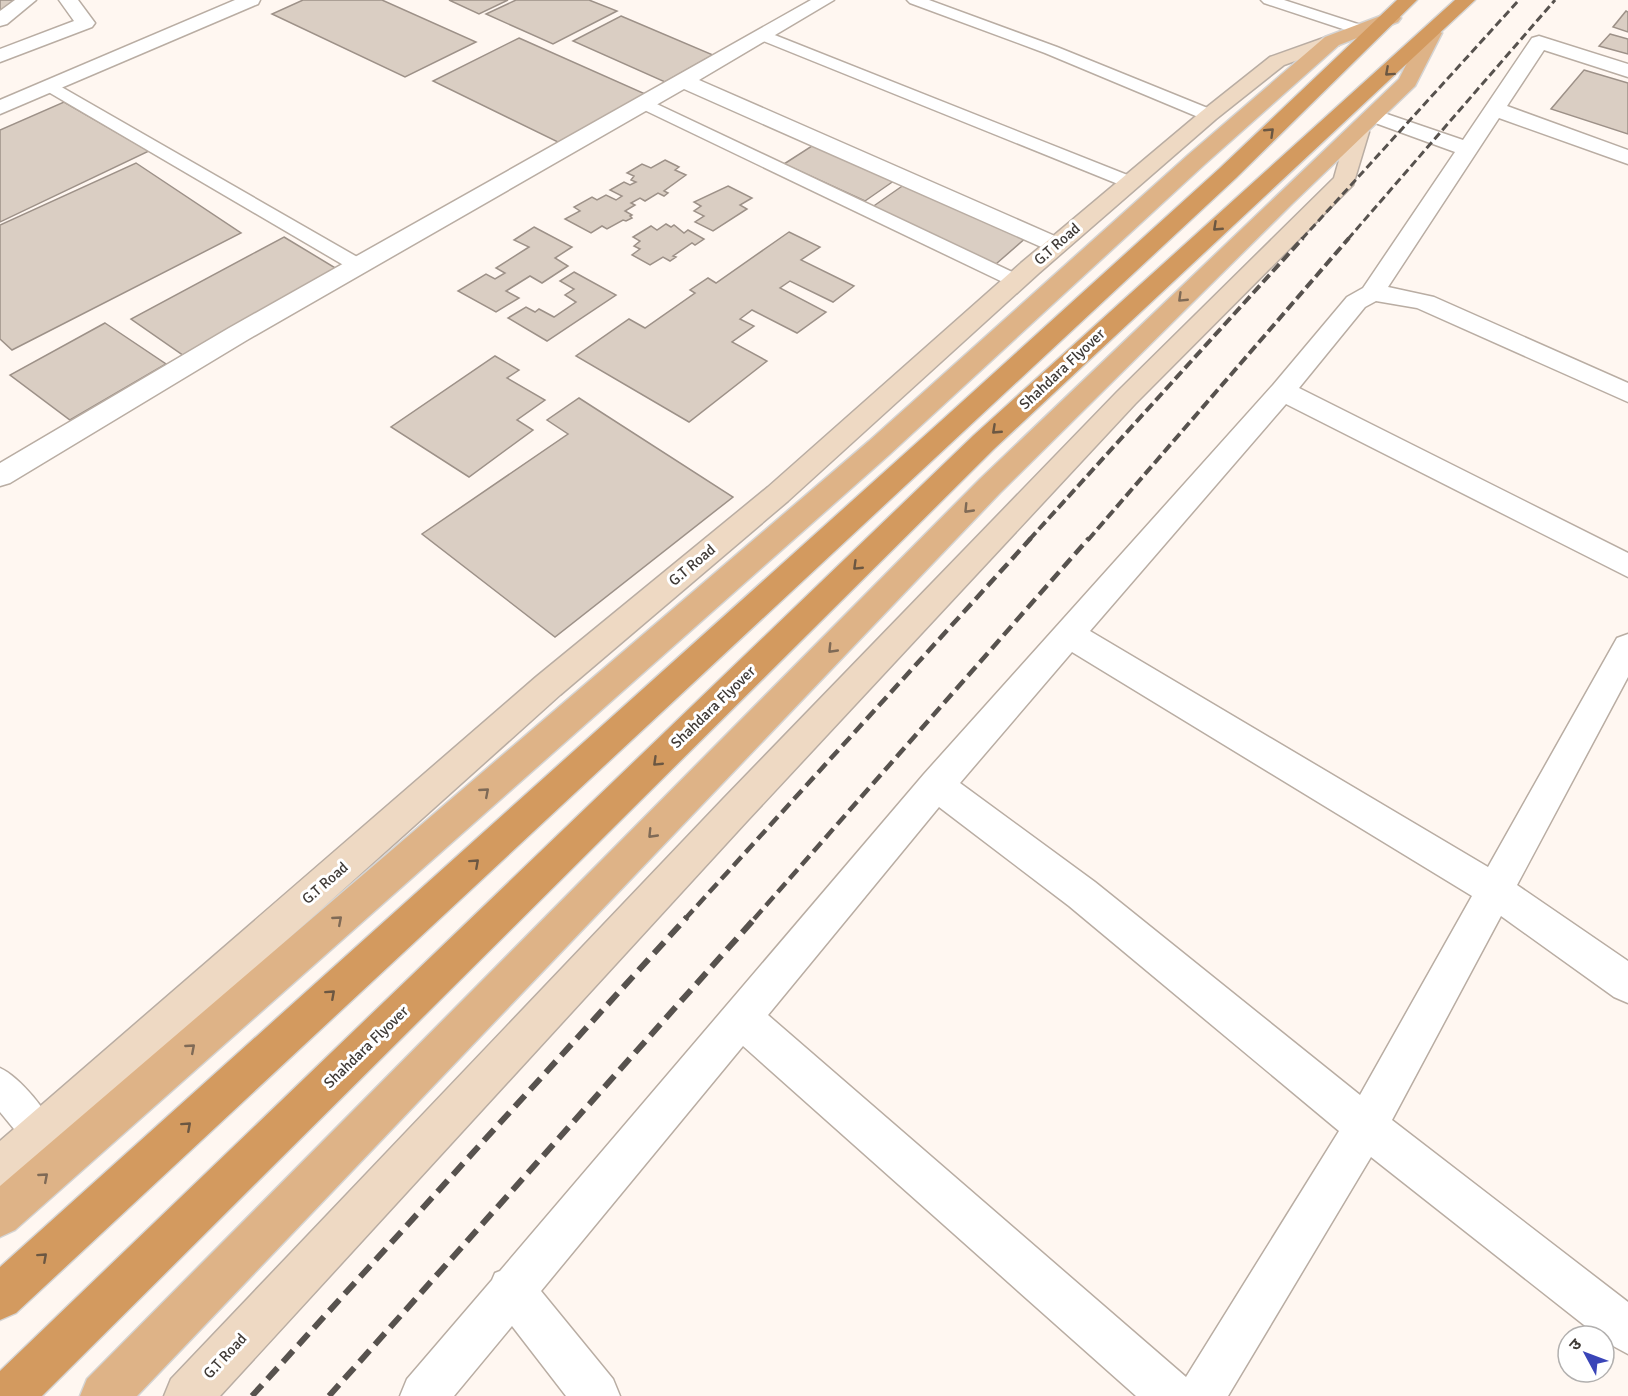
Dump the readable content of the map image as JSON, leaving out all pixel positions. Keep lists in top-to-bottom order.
{
  "streets": {
    "highway": ["G.T Road", "Shahdara Flyover"]
  },
  "crossings": [
    ["G.T Road", "Shahdara Flyover"]
  ],
  "north": "top left"
}
